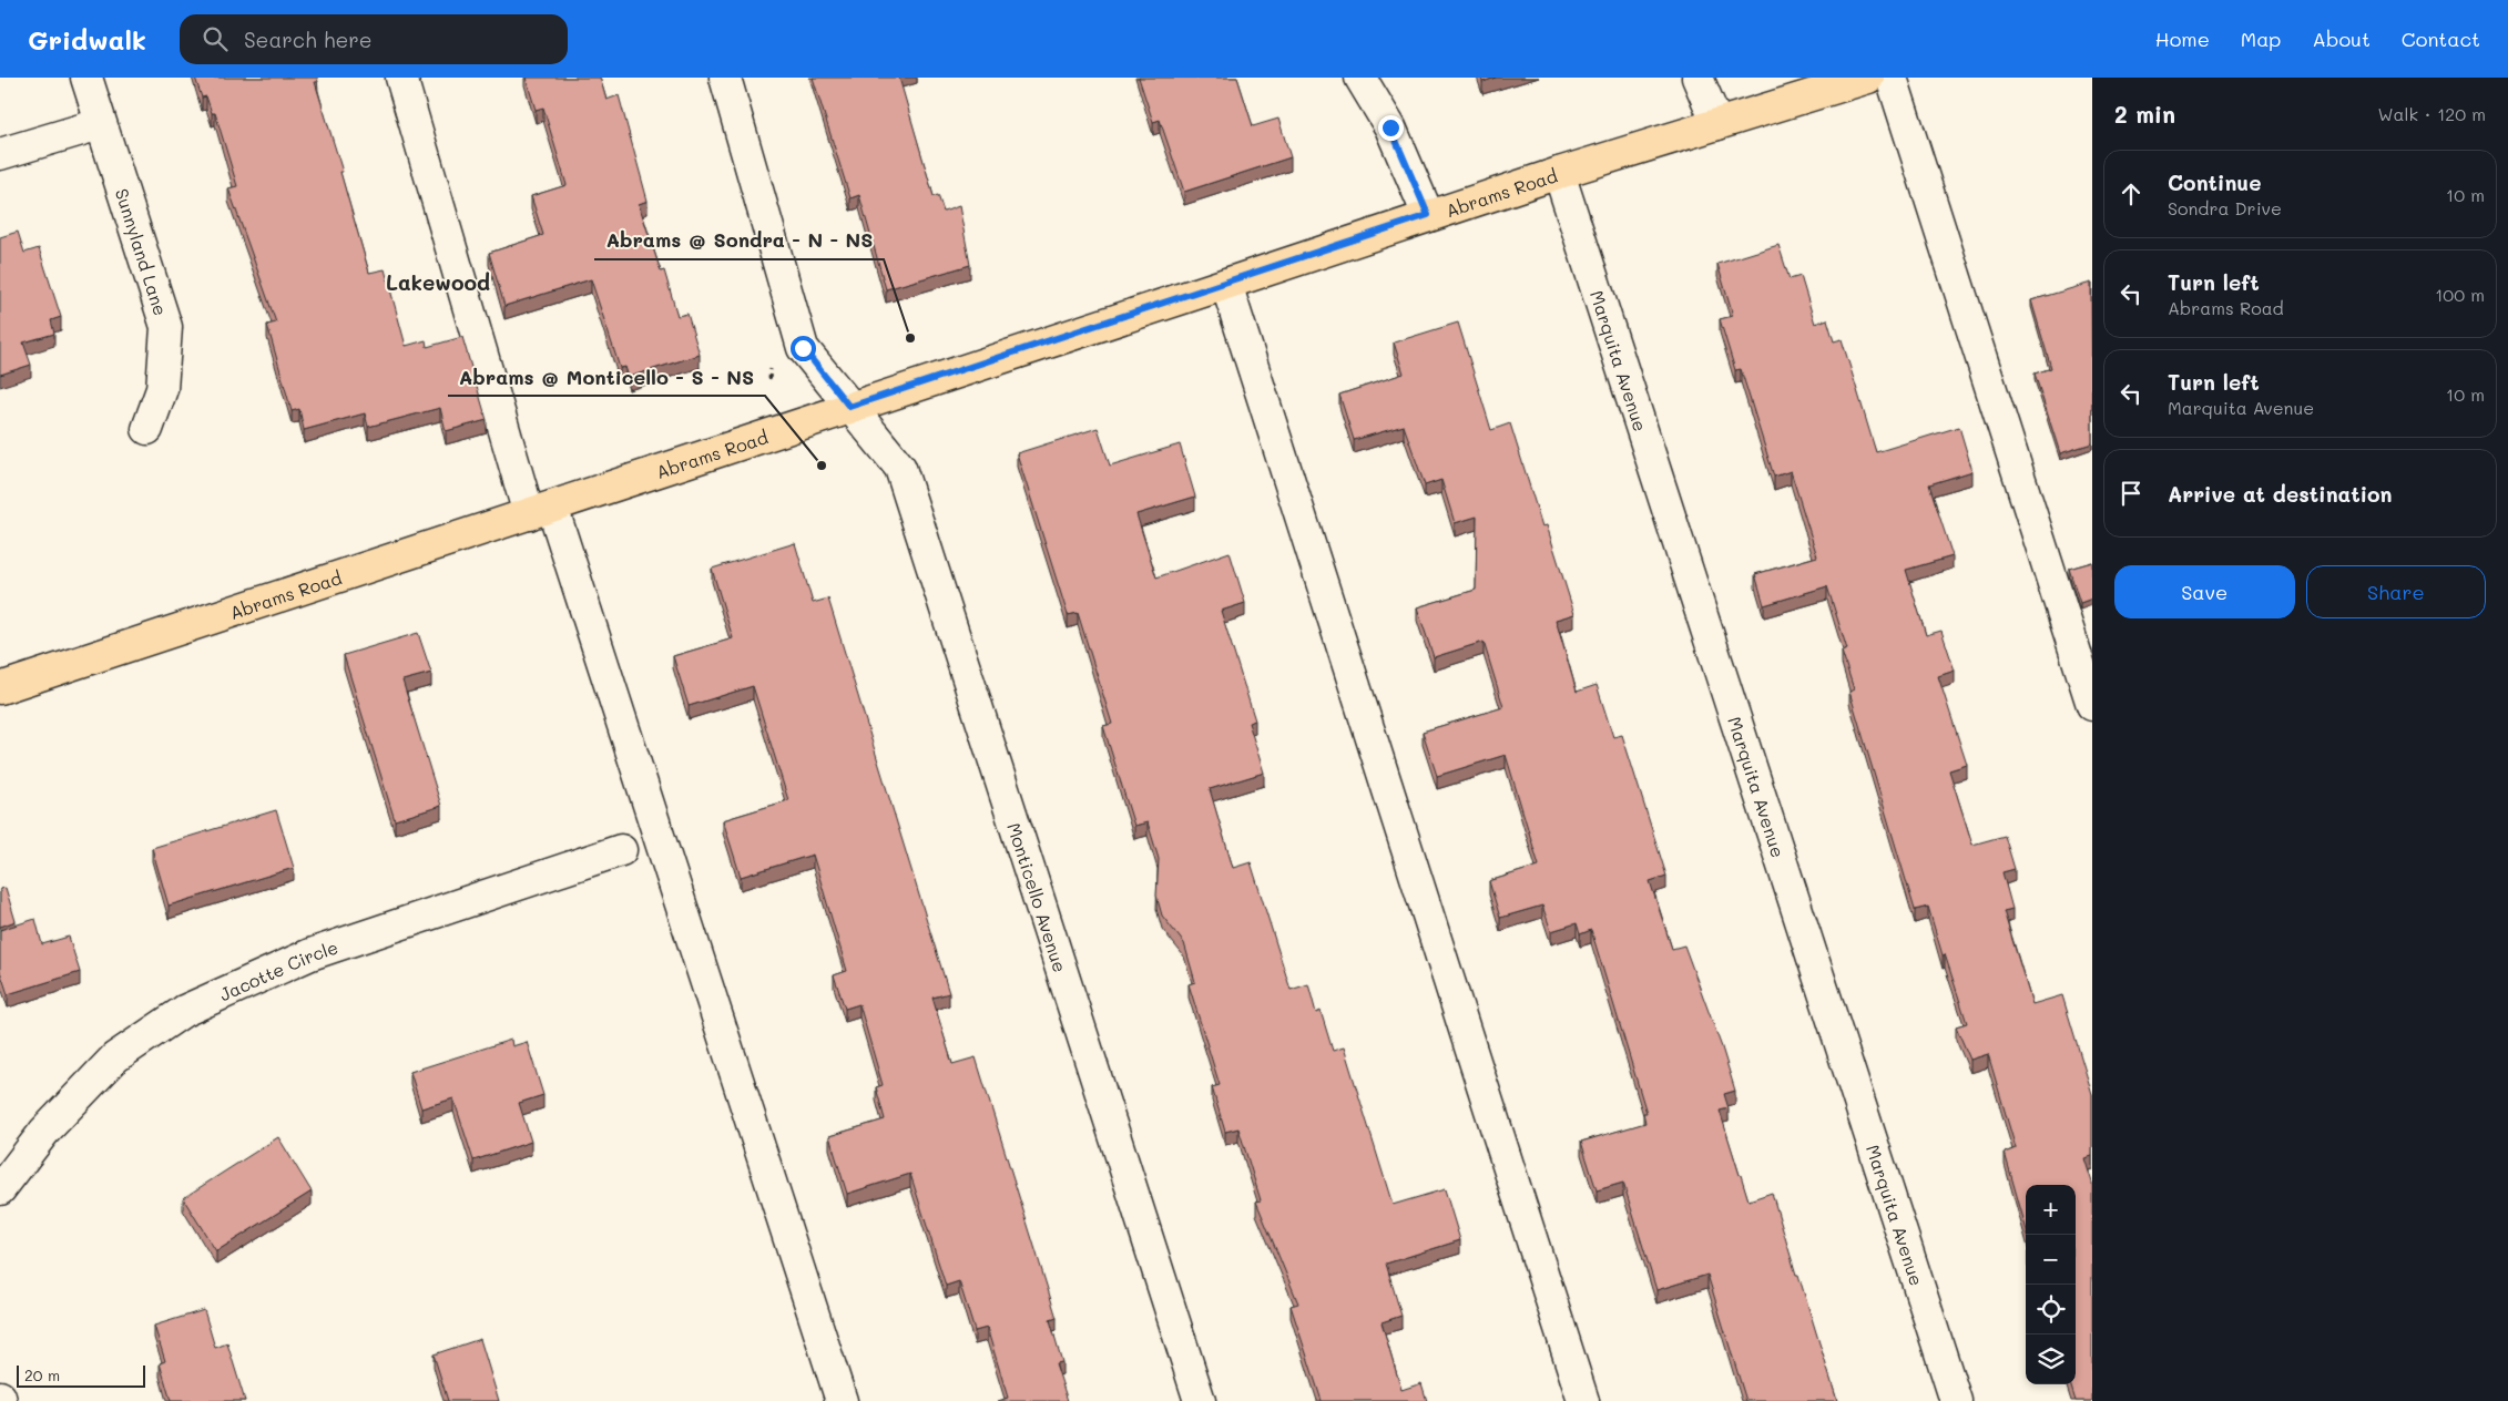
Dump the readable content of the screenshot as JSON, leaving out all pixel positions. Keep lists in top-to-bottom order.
{
  "streets": {
    "main road": ["Abrams Road"],
    "street": [
      "Sunnyland Lane",
      "Marquita Avenue",
      "Monticello Avenue",
      "Jacotte Circle"
    ]
  },
  "crossings": [
    ["Abrams Road", "Marquita Avenue"],
    ["Abrams Road", "Monticello Avenue"]
  ],
  "districts": ["Lakewood"],
  "places": ["Abrams @ Sondra - N - NS", "Abrams @ Monticello - S - NS"],
  "scale_bar": "20 m",
  "page": {
    "header": "Gridwalk",
    "search": "Search here",
    "nav": [
      "Home",
      "Map",
      "About",
      "Contact"
    ],
    "heading": ["2 min", "Walk · 120 m"],
    "list": [
      ["Continue", "Sondra Drive", "10 m"],
      ["Turn left", "Abrams Road", "100 m"],
      ["Turn left", "Marquita Avenue", "10 m"],
      "Arrive at destination"
    ],
    "buttons": ["Save", "Share"],
    "map_buttons": ["+", "−"],
    "scale": "20 m"
  }
}
